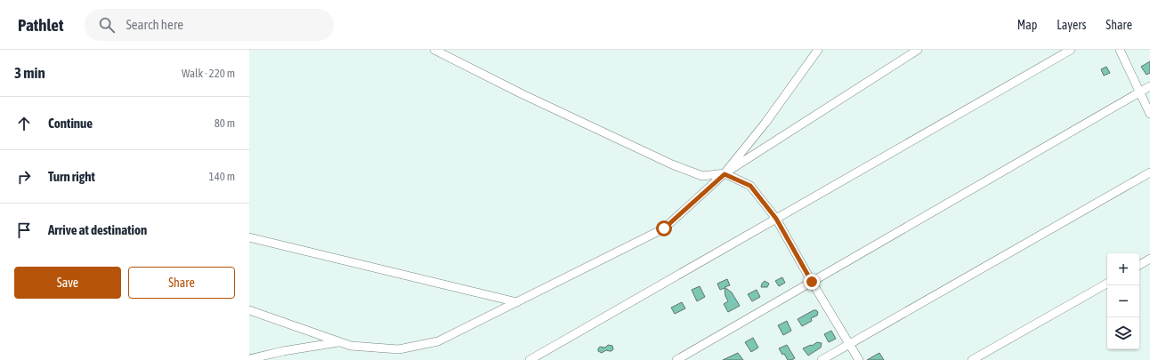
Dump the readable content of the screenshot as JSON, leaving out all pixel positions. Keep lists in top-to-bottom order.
{
  "page": {
    "header": "Pathlet",
    "search": "Search here",
    "nav": ["Map", "Layers", "Share"],
    "heading": ["3 min", "Walk · 220 m"],
    "list": [
      ["Continue", "80 m"],
      ["Turn right", "140 m"],
      "Arrive at destination"
    ],
    "map_buttons": ["+", "−"],
    "buttons": ["Save", "Share"]
  }
}
